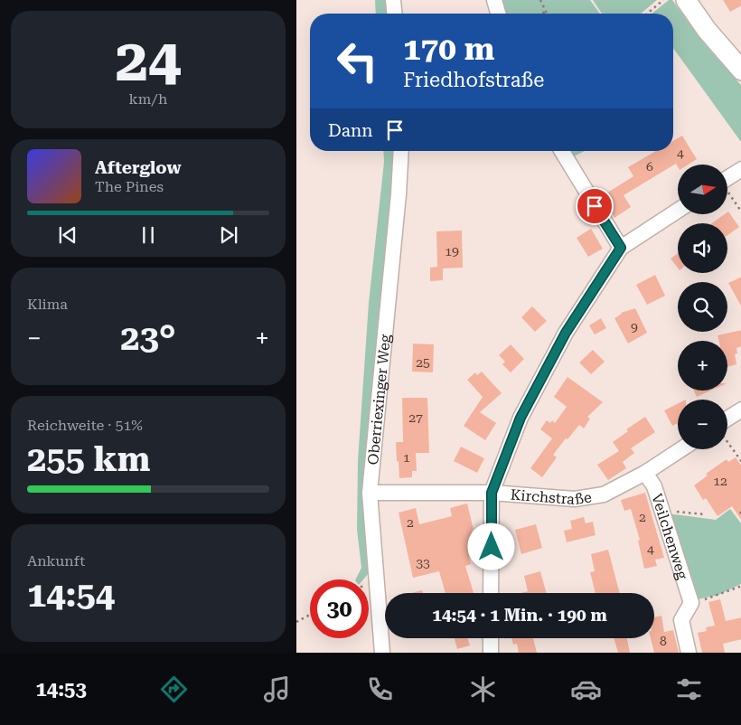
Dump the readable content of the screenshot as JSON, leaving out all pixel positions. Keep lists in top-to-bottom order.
{
  "streets": {
    "street": ["Oberriexinger Weg", "Kirchstraße", "Veilchenweg"]
  },
  "crossings": [
    ["Oberriexinger Weg", "Kirchstraße"],
    ["Kirchstraße", "Veilchenweg"]
  ],
  "house_numbers": [
    "4",
    "6",
    "19",
    "9",
    "25",
    "27",
    "1",
    "12",
    "2",
    "2",
    "4",
    "33",
    "8"
  ],
  "north": "right",
  "page": {
    "tile": [
      ["24", "km/h"],
      "Klima",
      ["Reichweite · 51%", "255 km"],
      ["Ankunft", "14:54"]
    ],
    "turn": ["170 m", "Friedhofstraße"],
    "then": "Dann",
    "song": ["Afterglow", "The Pines"],
    "map_buttons": ["+", "−"],
    "heat": ["−", "23°", "+"],
    "limit": "30",
    "trip": "14:54 · 1 Min. · 190 m",
    "tabs": "14:53"
  }
}
